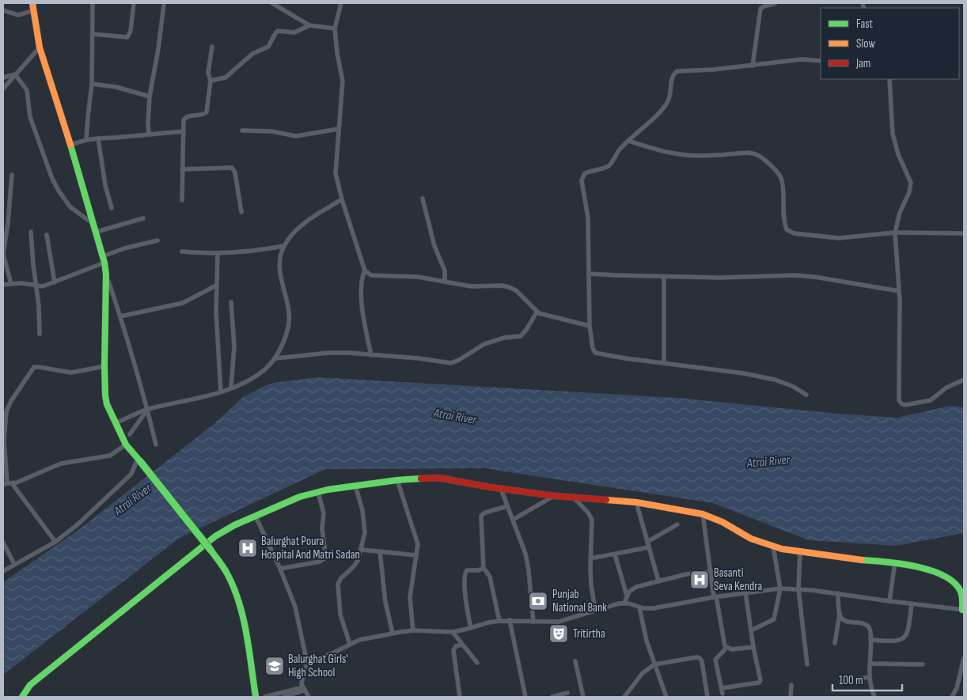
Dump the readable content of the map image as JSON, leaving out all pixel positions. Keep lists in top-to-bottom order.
{
  "water": ["Atrai River"],
  "places": {
    "hospital": ["Balurghat Poura Hospital And Matri Sadan", "Basanti Seva Kendra"],
    "bank": ["Punjab National Bank"],
    "theatre": ["Tritirtha"],
    "school or university": ["Balurghat Girls' High School"]
  },
  "legend": ["Fast", "Slow", "Jam"],
  "scale_bar": "100 m"
}
